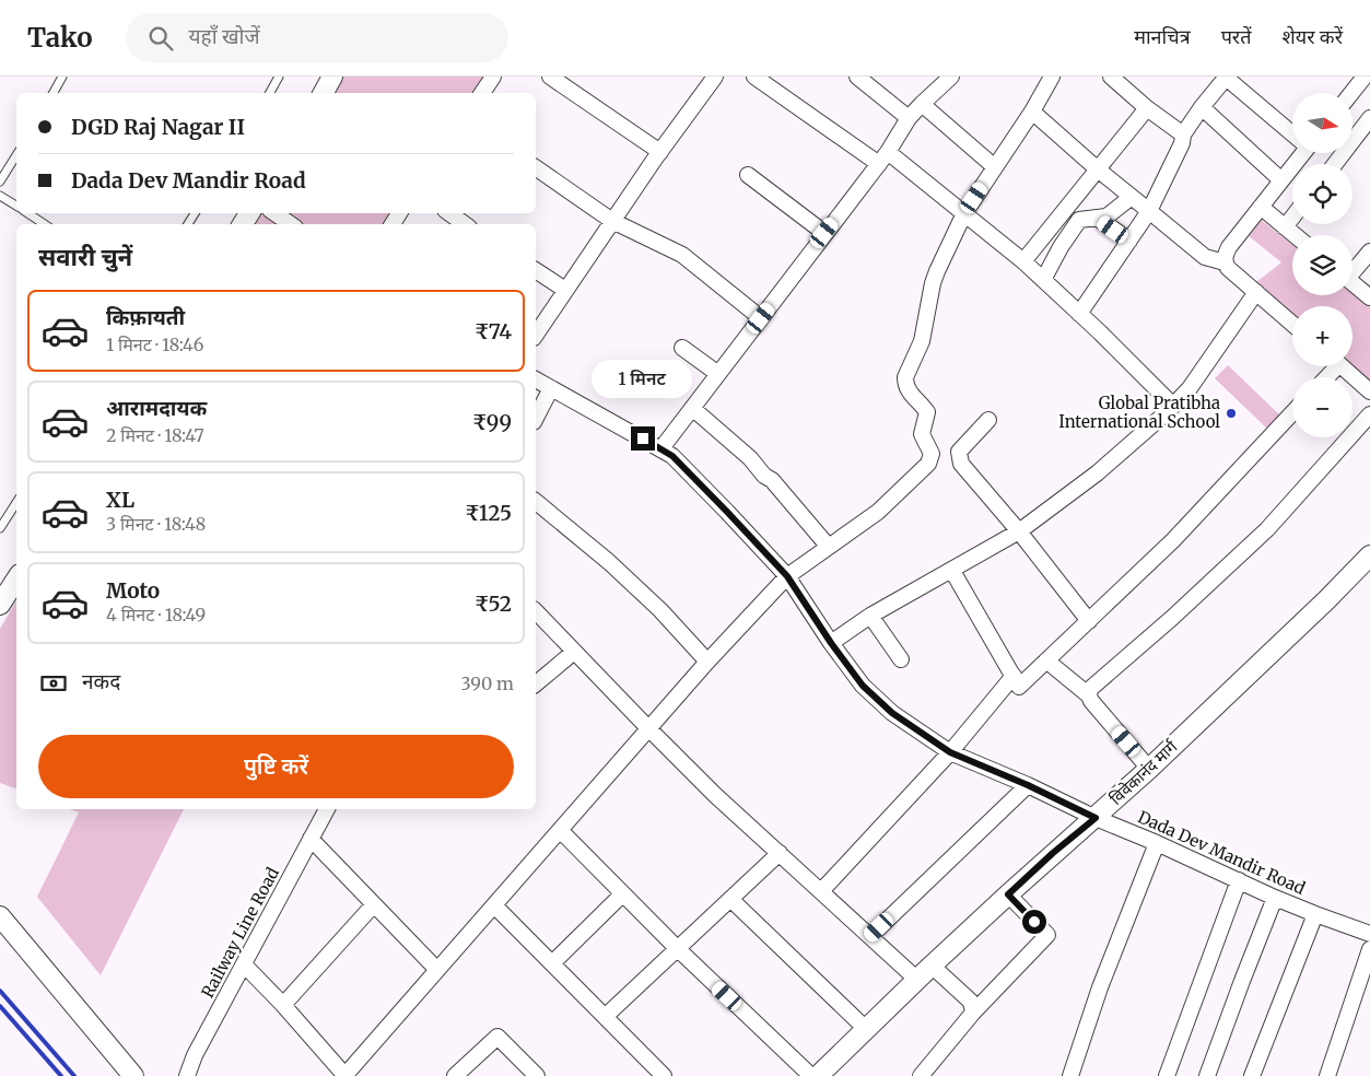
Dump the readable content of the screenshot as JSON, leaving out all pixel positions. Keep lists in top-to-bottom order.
{
  "streets": {
    "street": ["विवेकानंद मार्ग", "Dada Dev Mandir Road", "Railway Line Road"]
  },
  "crossings": [
    ["विवेकानंद मार्ग", "Dada Dev Mandir Road"]
  ],
  "places": ["Global Pratibha International School"],
  "north": "right",
  "page": {
    "header": "Tako",
    "search": "यहाँ खोजें",
    "nav": ["मानचित्र", "परतें", "शेयर करें"],
    "map_buttons": ["+", "−"],
    "banner": ["DGD Raj Nagar II", "Dada Dev Mandir Road"],
    "heading": "सवारी चुनें",
    "list": [
      {
        "name": "किफ़ायती",
        "note": "1 मिनट · 18:46",
        "value": "₹74"
      },
      {
        "name": "आरामदायक",
        "note": "2 मिनट · 18:47",
        "value": "₹99"
      },
      {
        "name": "XL",
        "note": "3 मिनट · 18:48",
        "value": "₹125"
      },
      {
        "name": "Moto",
        "note": "4 मिनट · 18:49",
        "value": "₹52"
      }
    ],
    "bubble": "1 मिनट",
    "pay": ["नकद", "390 m"],
    "buttons": "पुष्टि करें"
  }
}
